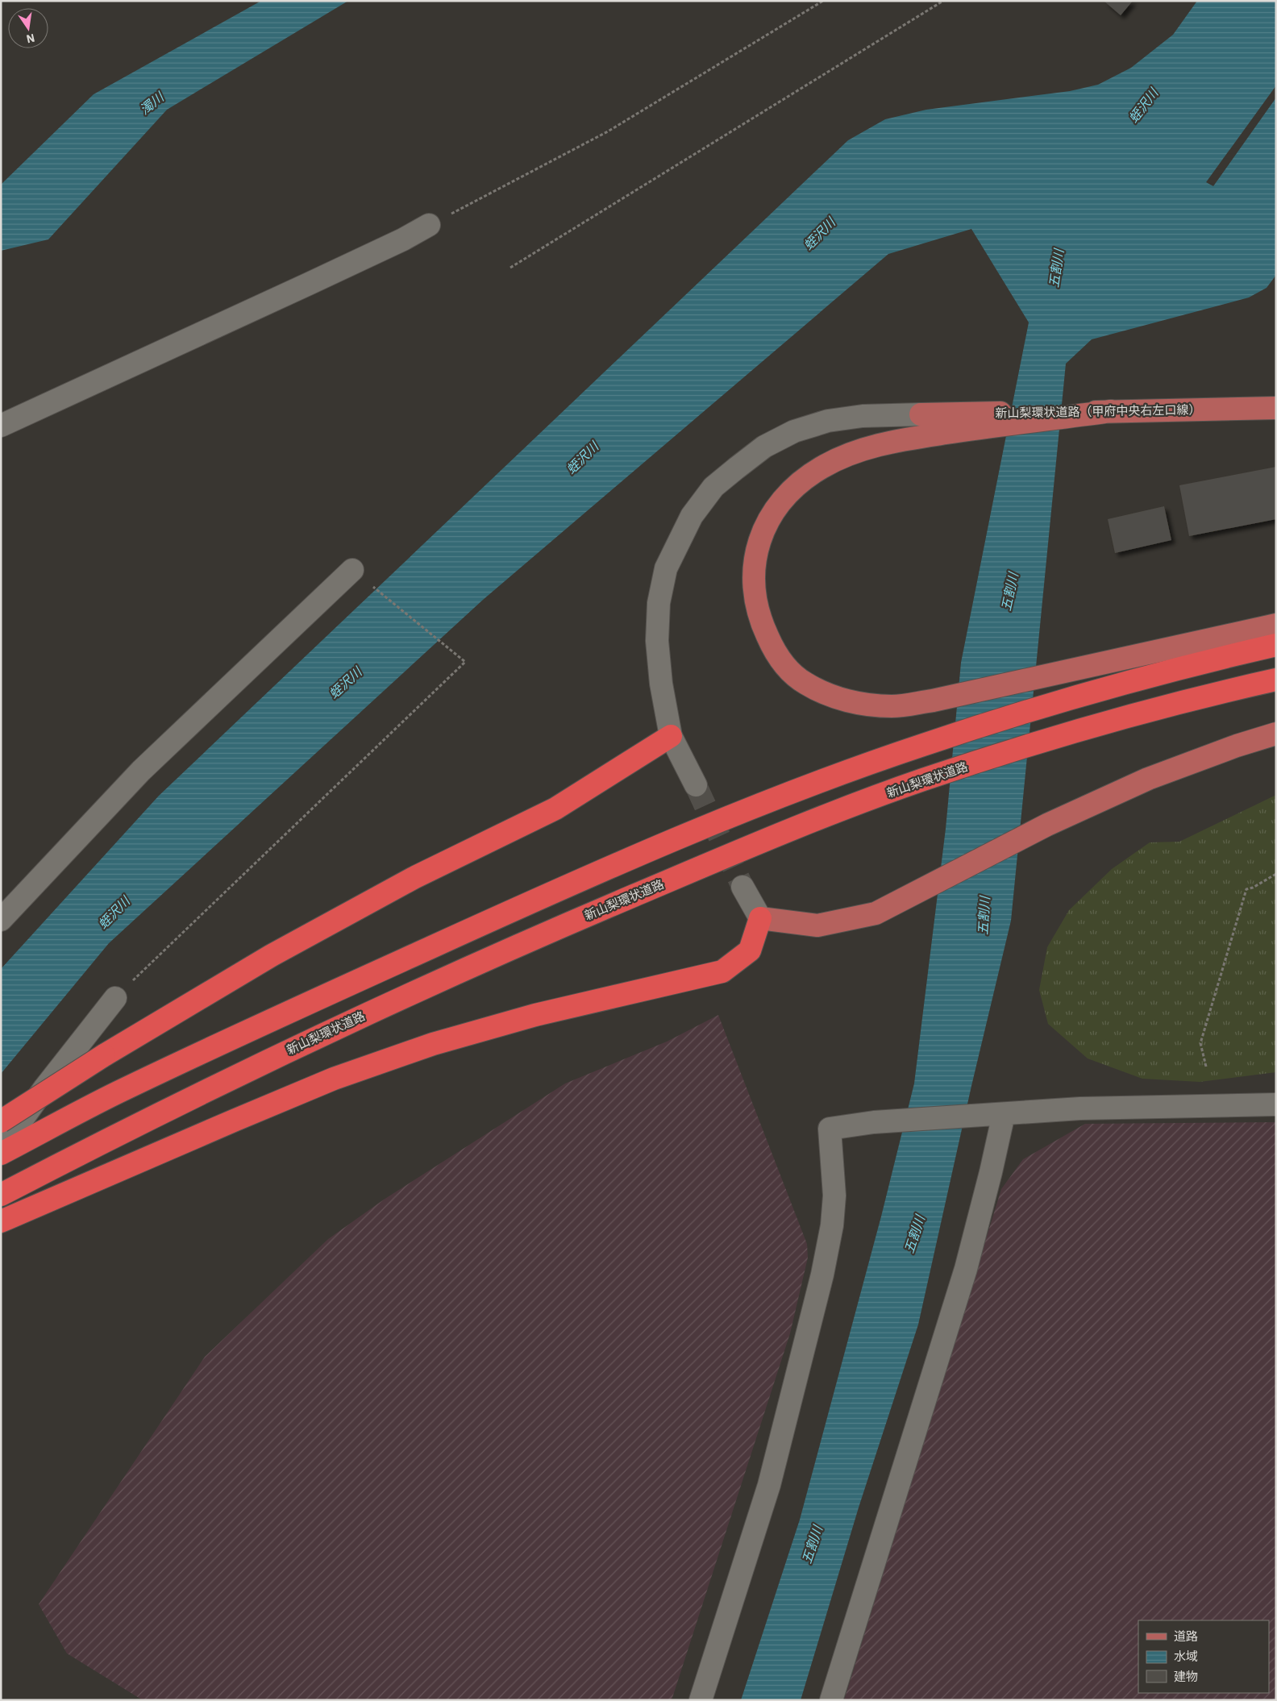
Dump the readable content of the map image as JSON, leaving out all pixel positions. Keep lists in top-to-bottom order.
{
  "streets": {
    "highway": ["新山梨環状道路"],
    "main road": ["新山梨環状道路（甲府中央右左口線）"]
  },
  "water": ["濁川", "蛭沢川", "五割川"],
  "legend": ["道路", "水域", "建物"],
  "north": "bottom"
}
